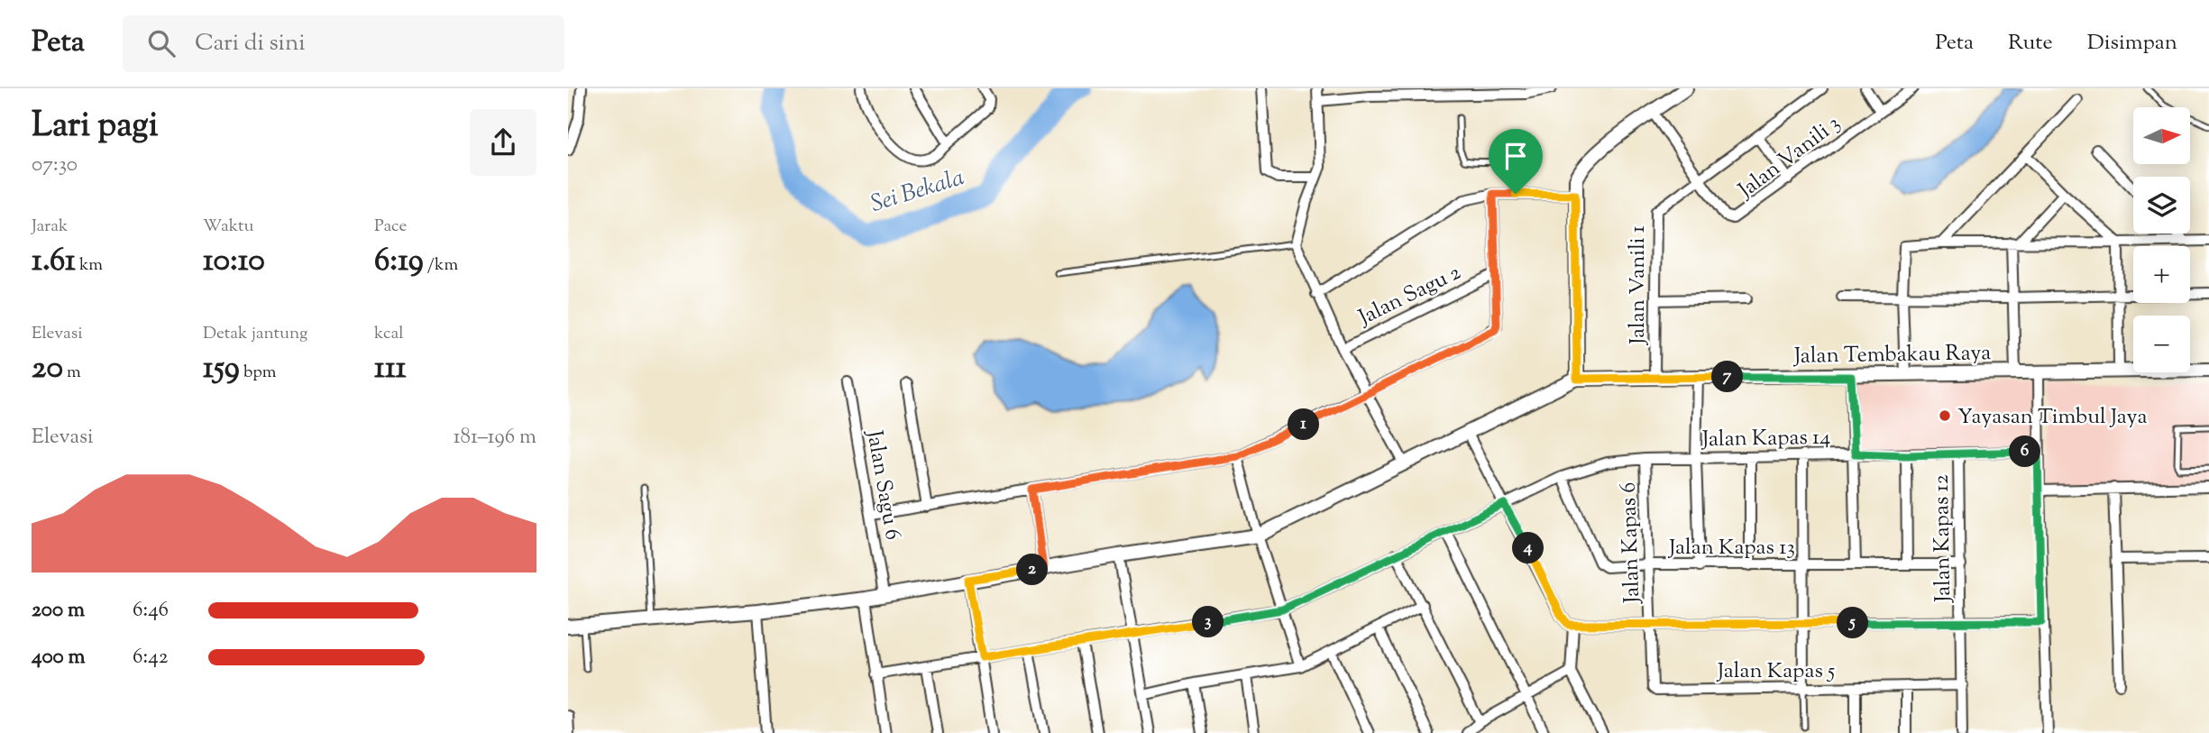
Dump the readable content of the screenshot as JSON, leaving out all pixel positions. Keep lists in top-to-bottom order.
{
  "streets": {
    "street": [
      "Jalan Vanili 3",
      "Jalan Vanili 1",
      "Jalan Sagu 2",
      "Jalan Tembakau Raya",
      "Jalan Kapas 14",
      "Jalan Sagu 6",
      "Jalan Kapas 12",
      "Jalan Kapas 6",
      "Jalan Kapas 13",
      "Jalan Kapas 5"
    ]
  },
  "crossings": [
    ["Jalan Vanili 3", "Jalan Vanili 1"],
    ["Jalan Vanili 1", "Jalan Tembakau Raya"],
    ["Jalan Kapas 14", "Jalan Kapas 12"],
    ["Jalan Kapas 14", "Jalan Kapas 6"],
    ["Jalan Kapas 14", "Jalan Kapas 13"],
    ["Jalan Kapas 12", "Jalan Kapas 13"],
    ["Jalan Kapas 12", "Jalan Kapas 5"],
    ["Jalan Kapas 6", "Jalan Kapas 13"],
    ["Jalan Kapas 6", "Jalan Kapas 5"]
  ],
  "water": ["Sei Bekala"],
  "places": ["Yayasan Timbul Jaya"],
  "north": "right",
  "page": {
    "header": "Peta",
    "search": "Cari di sini",
    "nav": ["Peta", "Rute", "Disimpan"],
    "heading": ["Lari pagi", "07:30"],
    "map_buttons": ["+", "−"],
    "stats": [
      ["Jarak", "1.61 km"],
      ["Waktu", "10:10"],
      ["Pace", "6:19 /km"],
      ["Elevasi", "20 m"],
      ["Detak jantung", "159 bpm"],
      ["kcal", "111"]
    ],
    "pins": [
      "7",
      "1",
      "6",
      "4",
      "2",
      "3",
      "5"
    ],
    "chart": ["Elevasi", "181–196 m"],
    "list": [
      {
        "name": "200 m",
        "note": "6:46"
      },
      {
        "name": "400 m",
        "note": "6:42"
      }
    ]
  }
}
